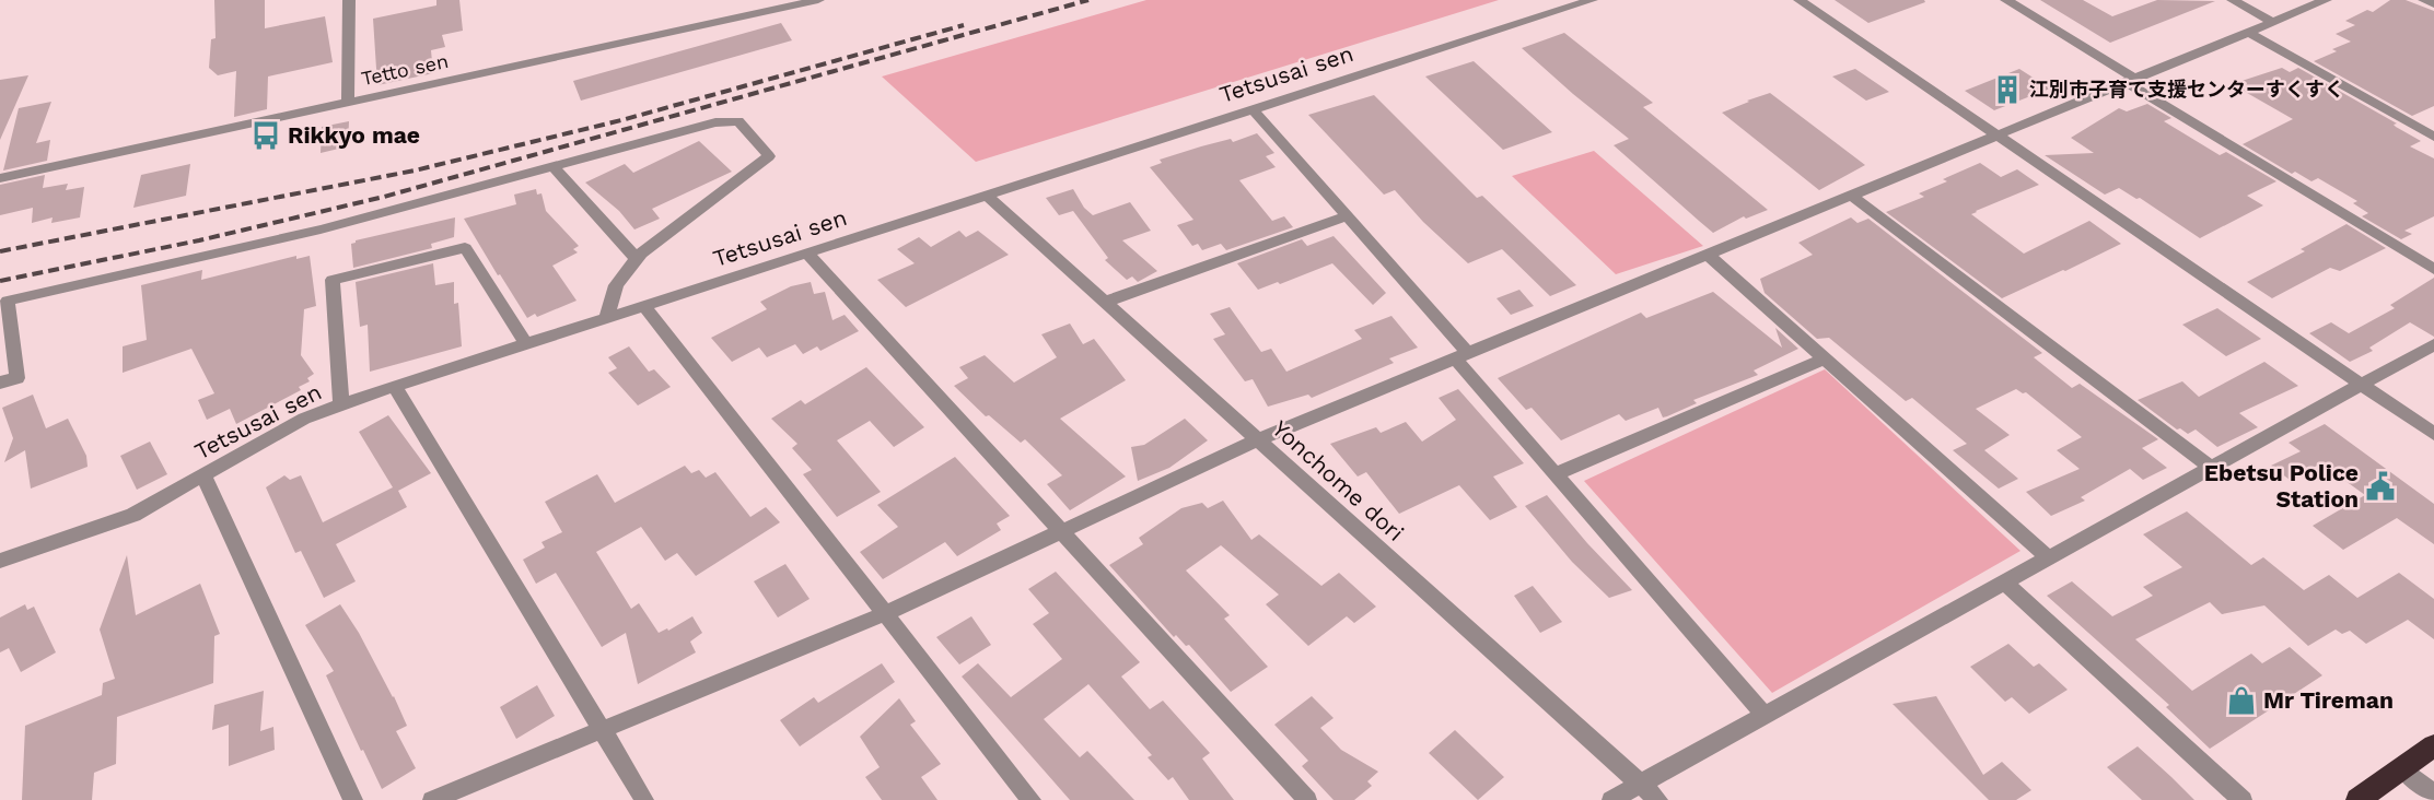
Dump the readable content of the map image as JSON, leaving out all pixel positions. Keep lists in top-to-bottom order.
{
  "streets": {
    "street": ["Tetto sen", "Tetsusai sen", "Yonchome dori"]
  },
  "crossings": [
    ["Tetsusai sen", "Yonchome dori"]
  ],
  "places": {
    "building": ["江別市子育て支援センターすくすく"],
    "bus stop": ["Rikkyo mae"],
    "public building": ["Ebetsu Police Station"],
    "shop": ["Mr Tireman"]
  }
}
